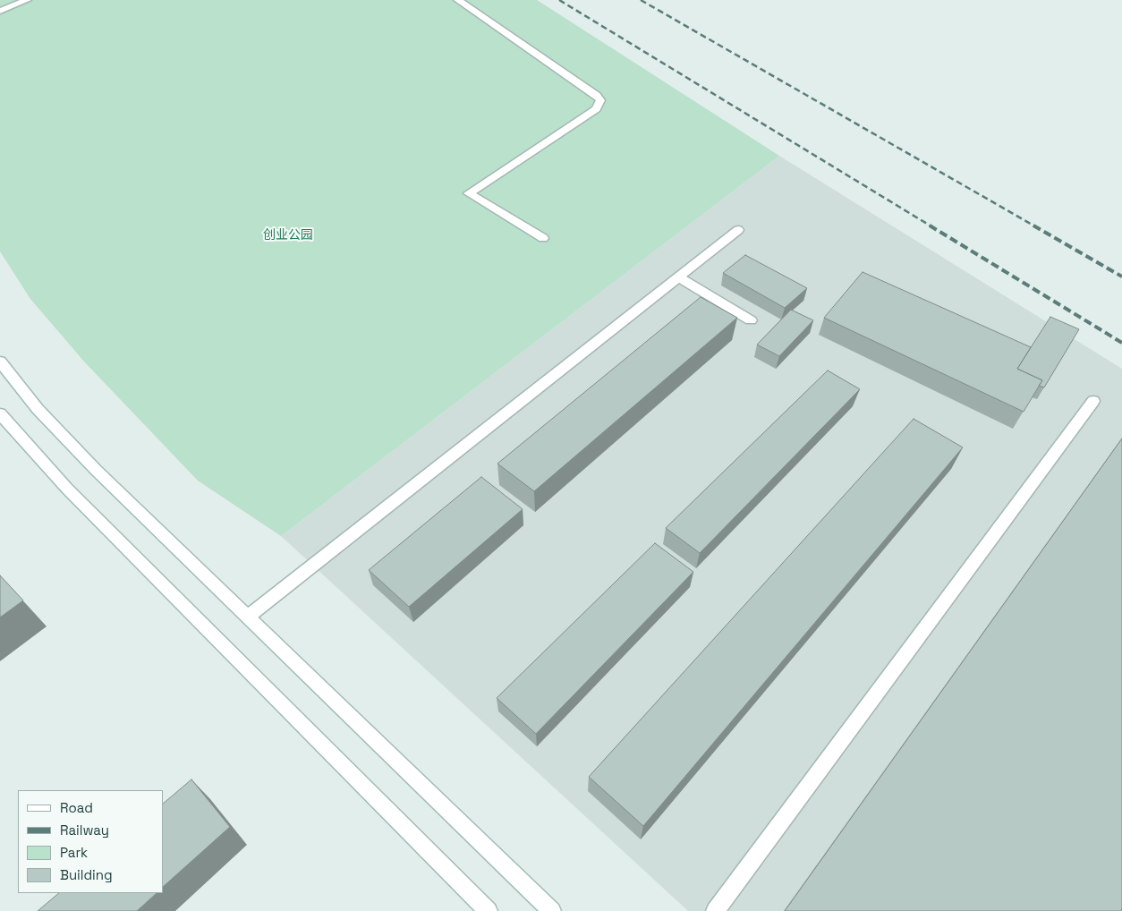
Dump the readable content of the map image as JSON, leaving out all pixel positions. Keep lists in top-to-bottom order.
{
  "parks": ["创业公园"],
  "legend": [
    "Road",
    "Railway",
    "Park",
    "Building"
  ]
}
